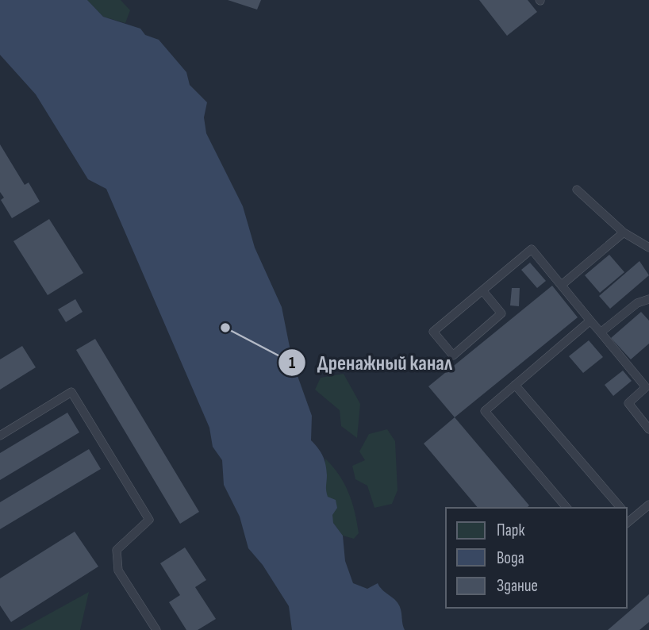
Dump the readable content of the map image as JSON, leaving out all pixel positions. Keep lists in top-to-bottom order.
{
  "places": ["Дренажный канал"],
  "legend": ["Парк", "Вода", "Здание"]
}
